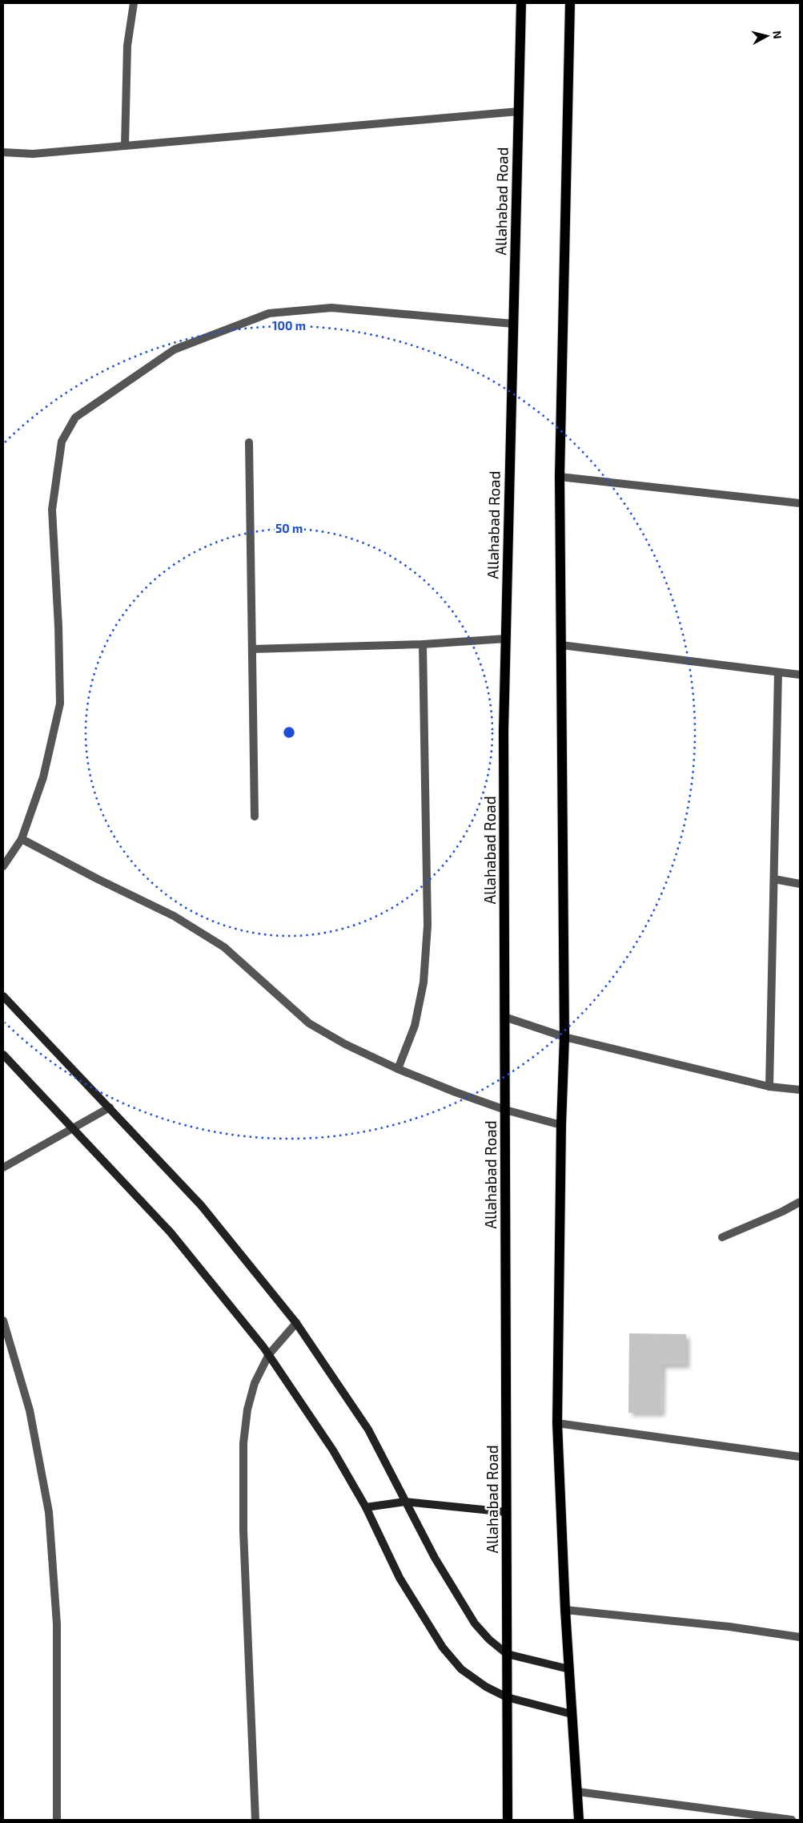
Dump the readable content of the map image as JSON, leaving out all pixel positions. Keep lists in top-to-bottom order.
{
  "streets": {
    "main road": ["Allahabad Road"]
  },
  "north": "right",
  "rings": ["100 m", "50 m"]
}
